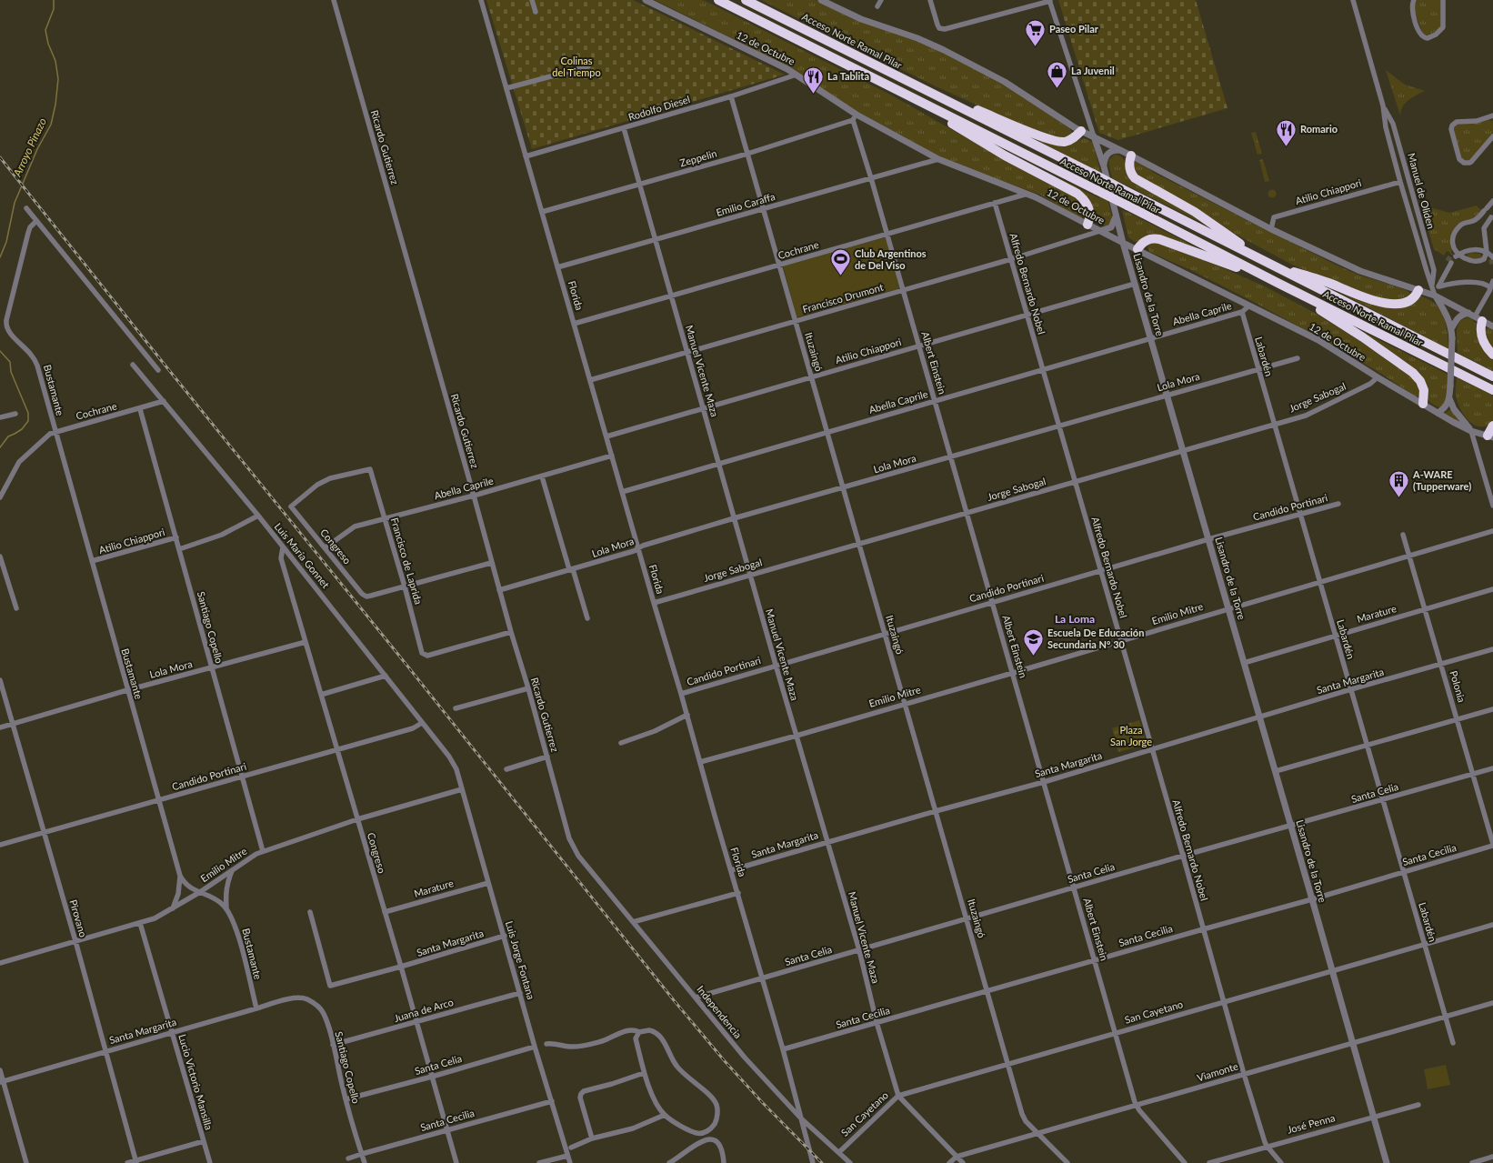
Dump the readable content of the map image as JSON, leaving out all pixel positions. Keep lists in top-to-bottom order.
{
  "streets": {
    "highway": ["Acceso Norte Ramal Pilar"],
    "street": [
      "12 de Octubre",
      "Rodolfo Diesel",
      "Ricardo Gutierrez",
      "Zeppelin",
      "Manuel de Oliden",
      "Atilio Chiappori",
      "Emilio Caraffa",
      "Cochrane",
      "Alfredo Bernardo Nobel",
      "Lisandro de la Torre",
      "Florida",
      "Francisco Drumont",
      "Abella Caprile",
      "Ituzaingó",
      "Labardén",
      "Albert Einstein",
      "Manuel Vicente Maza",
      "Lola Mora",
      "Bustamante",
      "Jorge Sabogal",
      "Candido Portinari",
      "Congreso",
      "Luis María Gonnet",
      "Francisco de Laprida",
      "Emilio Mitre",
      "Marature",
      "Santiago Copello",
      "Santa Margarita",
      "Polonia",
      "Santa Celia",
      "Santa Cecilia",
      "Pirovano",
      "Luis Jorge Fontana",
      "Juana de Arco",
      "Independencia",
      "San Cayetano",
      "Viamonte",
      "Lucio Victorio Mansilla",
      "José Penna"
    ]
  },
  "crossings": [
    ["12 de Octubre", "Rodolfo Diesel"],
    ["12 de Octubre", "Zeppelin"],
    ["12 de Octubre", "Emilio Caraffa"],
    ["12 de Octubre", "Cochrane"],
    ["12 de Octubre", "Lisandro de la Torre"],
    ["12 de Octubre", "Francisco Drumont"],
    ["12 de Octubre", "Albert Einstein"],
    ["12 de Octubre", "Jorge Sabogal"],
    ["Rodolfo Diesel", "Florida"],
    ["Rodolfo Diesel", "Ituzaingó"],
    ["Rodolfo Diesel", "Manuel Vicente Maza"],
    ["Ricardo Gutierrez", "Abella Caprile"],
    ["Ricardo Gutierrez", "Lola Mora"],
    ["Ricardo Gutierrez", "Francisco de Laprida"],
    ["Ricardo Gutierrez", "Independencia"],
    ["Zeppelin", "Florida"],
    ["Zeppelin", "Ituzaingó"],
    ["Zeppelin", "Albert Einstein"],
    ["Zeppelin", "Manuel Vicente Maza"],
    ["Manuel de Oliden", "Atilio Chiappori"],
    ["Atilio Chiappori", "Alfredo Bernardo Nobel"],
    ["Atilio Chiappori", "Lisandro de la Torre"],
    ["Atilio Chiappori", "Florida"],
    ["Atilio Chiappori", "Ituzaingó"],
    ["Atilio Chiappori", "Albert Einstein"],
    ["Atilio Chiappori", "Manuel Vicente Maza"],
    ["Atilio Chiappori", "Bustamante"],
    ["Atilio Chiappori", "Santiago Copello"],
    ["Emilio Caraffa", "Florida"],
    ["Emilio Caraffa", "Ituzaingó"],
    ["Emilio Caraffa", "Albert Einstein"],
    ["Emilio Caraffa", "Manuel Vicente Maza"],
    ["Cochrane", "Alfredo Bernardo Nobel"],
    ["Cochrane", "Florida"],
    ["Cochrane", "Ituzaingó"],
    ["Cochrane", "Albert Einstein"],
    ["Cochrane", "Manuel Vicente Maza"],
    ["Cochrane", "Bustamante"],
    ["Cochrane", "Luis María Gonnet"],
    ["Cochrane", "Santiago Copello"],
    ["Alfredo Bernardo Nobel", "Francisco Drumont"],
    ["Alfredo Bernardo Nobel", "Abella Caprile"],
    ["Alfredo Bernardo Nobel", "Lola Mora"],
    ["Alfredo Bernardo Nobel", "Jorge Sabogal"],
    ["Alfredo Bernardo Nobel", "Candido Portinari"],
    ["Alfredo Bernardo Nobel", "Emilio Mitre"],
    ["Alfredo Bernardo Nobel", "Santa Margarita"],
    ["Alfredo Bernardo Nobel", "Santa Celia"],
    ["Alfredo Bernardo Nobel", "Santa Cecilia"],
    ["Alfredo Bernardo Nobel", "San Cayetano"],
    ["Alfredo Bernardo Nobel", "Viamonte"],
    ["Alfredo Bernardo Nobel", "José Penna"],
    ["Lisandro de la Torre", "Abella Caprile"],
    ["Lisandro de la Torre", "Lola Mora"],
    ["Lisandro de la Torre", "Jorge Sabogal"],
    ["Lisandro de la Torre", "Candido Portinari"],
    ["Lisandro de la Torre", "Emilio Mitre"],
    ["Lisandro de la Torre", "Marature"],
    ["Lisandro de la Torre", "Santa Margarita"],
    ["Lisandro de la Torre", "Santa Celia"],
    ["Lisandro de la Torre", "Santa Cecilia"],
    ["Lisandro de la Torre", "San Cayetano"],
    ["Lisandro de la Torre", "Viamonte"],
    ["Lisandro de la Torre", "José Penna"],
    ["Florida", "Francisco Drumont"],
    ["Florida", "Abella Caprile"],
    ["Florida", "Lola Mora"],
    ["Florida", "Jorge Sabogal"],
    ["Florida", "Candido Portinari"],
    ["Florida", "Emilio Mitre"],
    ["Florida", "Santa Margarita"],
    ["Florida", "Santa Celia"],
    ["Florida", "Santa Cecilia"],
    ["Florida", "Independencia"],
    ["Francisco Drumont", "Ituzaingó"],
    ["Francisco Drumont", "Albert Einstein"],
    ["Francisco Drumont", "Manuel Vicente Maza"],
    ["Abella Caprile", "Ituzaingó"],
    ["Abella Caprile", "Labardén"],
    ["Abella Caprile", "Albert Einstein"],
    ["Abella Caprile", "Manuel Vicente Maza"],
    ["Abella Caprile", "Congreso"],
    ["Abella Caprile", "Francisco de Laprida"],
    ["Ituzaingó", "Lola Mora"],
    ["Ituzaingó", "Jorge Sabogal"],
    ["Ituzaingó", "Candido Portinari"],
    ["Ituzaingó", "Emilio Mitre"],
    ["Ituzaingó", "Santa Margarita"],
    ["Ituzaingó", "Santa Celia"],
    ["Ituzaingó", "Santa Cecilia"],
    ["Ituzaingó", "San Cayetano"],
    ["Ituzaingó", "Viamonte"],
    ["Labardén", "Lola Mora"],
    ["Labardén", "Jorge Sabogal"],
    ["Labardén", "Candido Portinari"],
    ["Labardén", "Emilio Mitre"],
    ["Labardén", "Marature"],
    ["Labardén", "Santa Margarita"],
    ["Labardén", "Santa Celia"],
    ["Labardén", "Santa Cecilia"],
    ["Labardén", "San Cayetano"],
    ["Labardén", "Viamonte"],
    ["Albert Einstein", "Lola Mora"],
    ["Albert Einstein", "Jorge Sabogal"],
    ["Albert Einstein", "Candido Portinari"],
    ["Albert Einstein", "Emilio Mitre"],
    ["Albert Einstein", "Santa Margarita"],
    ["Albert Einstein", "Santa Celia"],
    ["Albert Einstein", "Santa Cecilia"],
    ["Albert Einstein", "San Cayetano"],
    ["Albert Einstein", "Viamonte"],
    ["Manuel Vicente Maza", "Lola Mora"],
    ["Manuel Vicente Maza", "Jorge Sabogal"],
    ["Manuel Vicente Maza", "Candido Portinari"],
    ["Manuel Vicente Maza", "Emilio Mitre"],
    ["Manuel Vicente Maza", "Santa Margarita"],
    ["Manuel Vicente Maza", "Santa Celia"],
    ["Manuel Vicente Maza", "Santa Cecilia"],
    ["Manuel Vicente Maza", "San Cayetano"],
    ["Manuel Vicente Maza", "Viamonte"],
    ["Lola Mora", "Bustamante"],
    ["Lola Mora", "Congreso"],
    ["Lola Mora", "Santiago Copello"],
    ["Lola Mora", "Pirovano"],
    ["Bustamante", "Candido Portinari"],
    ["Bustamante", "Emilio Mitre"],
    ["Bustamante", "Santa Margarita"],
    ["Candido Portinari", "Congreso"],
    ["Candido Portinari", "Luis María Gonnet"],
    ["Candido Portinari", "Santiago Copello"],
    ["Candido Portinari", "Pirovano"],
    ["Congreso", "Luis María Gonnet"],
    ["Congreso", "Francisco de Laprida"],
    ["Congreso", "Emilio Mitre"],
    ["Congreso", "Marature"],
    ["Congreso", "Santa Margarita"],
    ["Congreso", "Santa Celia"],
    ["Congreso", "Santa Cecilia"],
    ["Congreso", "Juana de Arco"],
    ["Luis María Gonnet", "Luis Jorge Fontana"],
    ["Emilio Mitre", "Santiago Copello"],
    ["Emilio Mitre", "Polonia"],
    ["Emilio Mitre", "Pirovano"],
    ["Emilio Mitre", "Luis Jorge Fontana"],
    ["Emilio Mitre", "Lucio Victorio Mansilla"],
    ["Marature", "Polonia"],
    ["Marature", "Luis Jorge Fontana"],
    ["Santiago Copello", "Santa Margarita"],
    ["Santiago Copello", "Santa Celia"],
    ["Santiago Copello", "Santa Cecilia"],
    ["Santiago Copello", "Juana de Arco"],
    ["Santa Margarita", "Polonia"],
    ["Santa Margarita", "Pirovano"],
    ["Santa Margarita", "Luis Jorge Fontana"],
    ["Santa Margarita", "Lucio Victorio Mansilla"],
    ["Polonia", "Santa Celia"],
    ["Polonia", "Santa Cecilia"],
    ["Santa Celia", "Luis Jorge Fontana"],
    ["Santa Celia", "Independencia"],
    ["Santa Cecilia", "Luis Jorge Fontana"],
    ["Luis Jorge Fontana", "Juana de Arco"],
    ["Independencia", "San Cayetano"]
  ],
  "districts": ["La Loma"],
  "water": ["Arroyo Pinazo"],
  "parks": ["Colinas del Tiempo", "Plaza San Jorge"],
  "places": {
    "supermarket": ["Paseo Pilar"],
    "shop": ["La Juvenil"],
    "restaurant": ["La Tablita", "Romario"],
    "sports": ["Club Argentinos de Del Viso"],
    "building": ["A-WARE (Tupperware)"],
    "school or university": ["Escuela De Educación Secundaria Nº 30"]
  }
}
